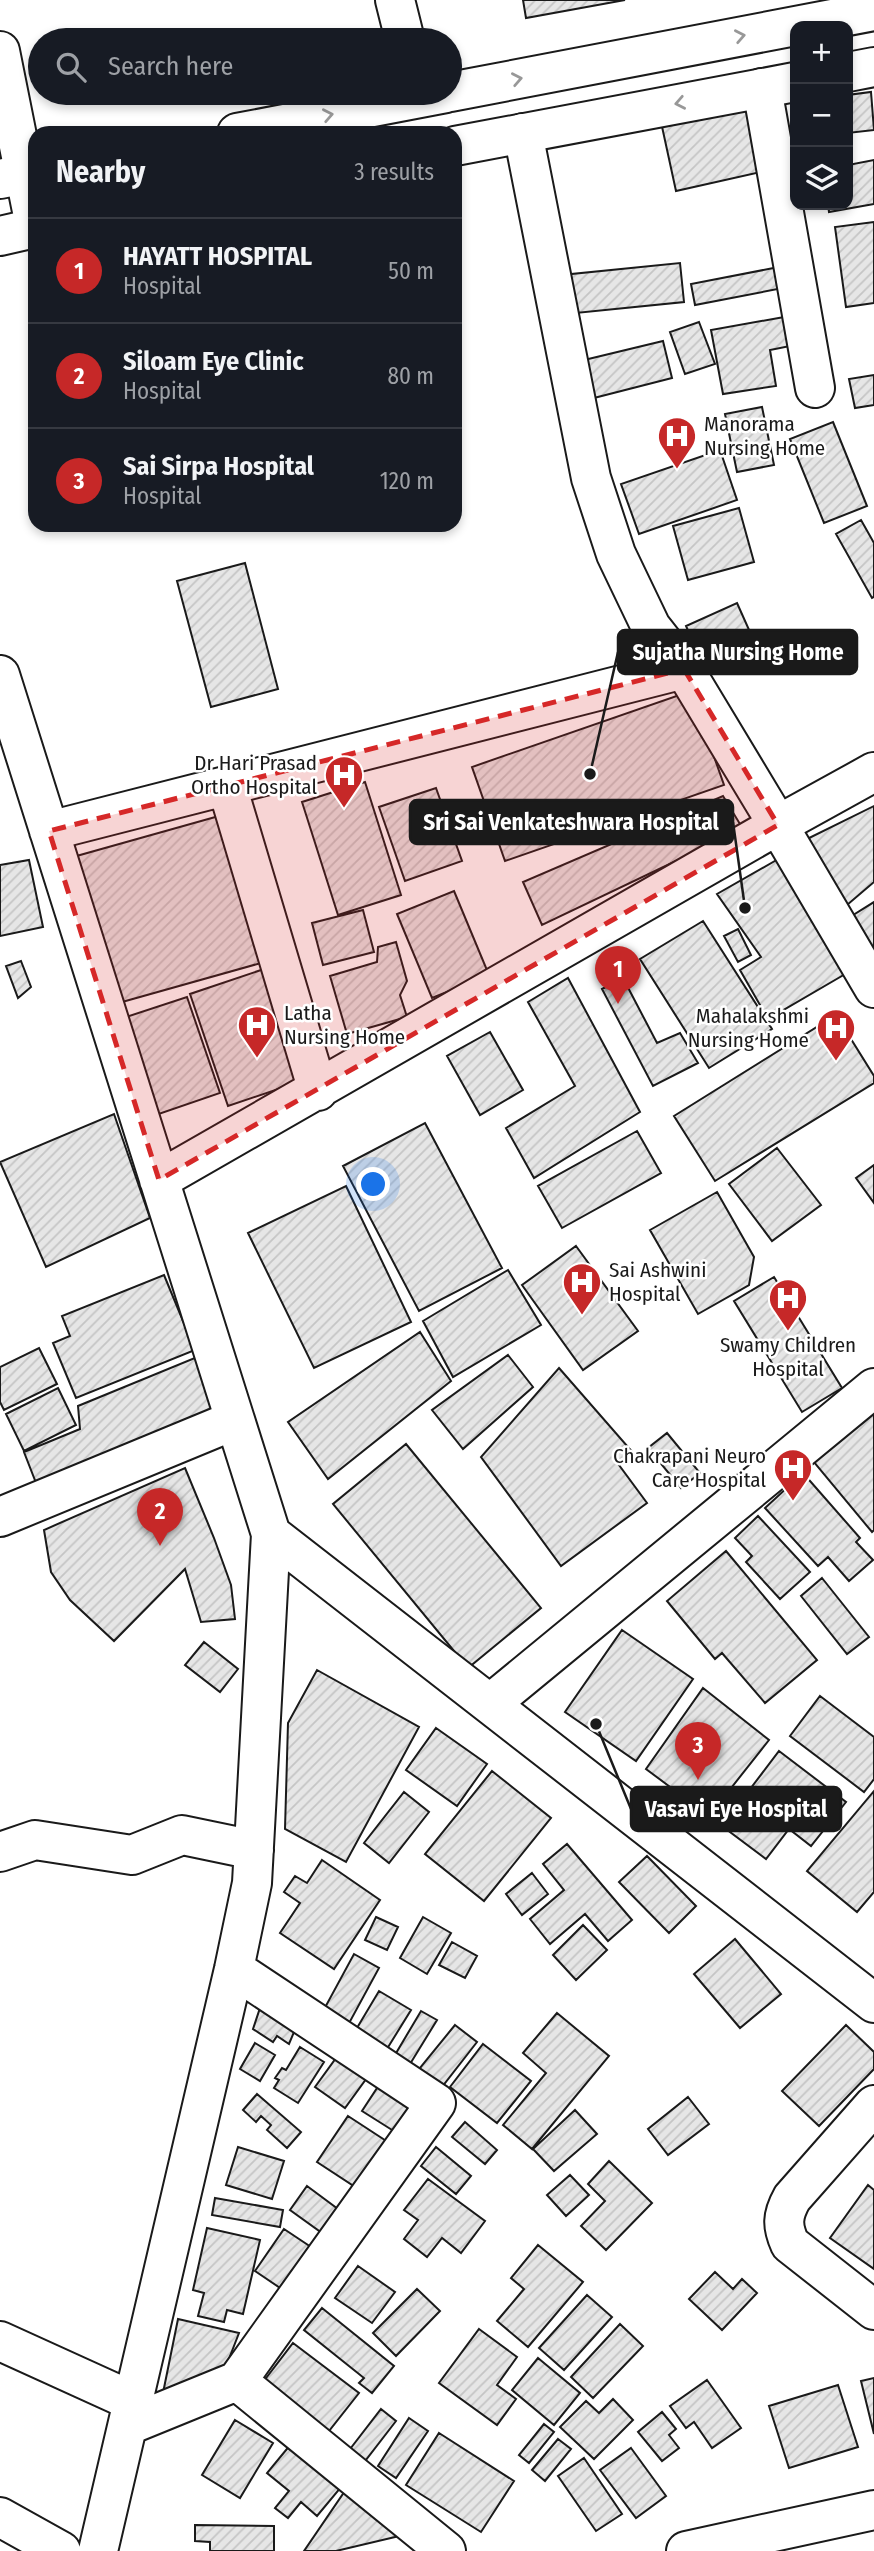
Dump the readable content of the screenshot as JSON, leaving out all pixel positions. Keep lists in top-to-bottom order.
{
  "places": {
    "hospital": [
      "Manorama Nursing Home",
      "Dr Hari Prasad Ortho Hospital",
      "Latha Nursing Home",
      "Mahalakshmi Nursing Home",
      "Sai Ashwini Hospital",
      "Swamy Children Hospital",
      "Chakrapani Neuro Care Hospital"
    ],
    "other": ["Sujatha Nursing Home", "Sri Sai Venkateshwara Hospital", "Vasavi Eye Hospital"]
  },
  "page": {
    "map_buttons": ["+", "−"],
    "search": "Search here",
    "heading": ["Nearby", "3 results"],
    "list": [
      {
        "mark": "1",
        "name": "HAYATT HOSPITAL",
        "note": "Hospital",
        "value": "50 m"
      },
      {
        "mark": "2",
        "name": "Siloam Eye Clinic",
        "note": "Hospital",
        "value": "80 m"
      },
      {
        "mark": "3",
        "name": "Sai Sirpa Hospital",
        "note": "Hospital",
        "value": "120 m"
      }
    ],
    "pins": ["1", "2", "3"]
  }
}
